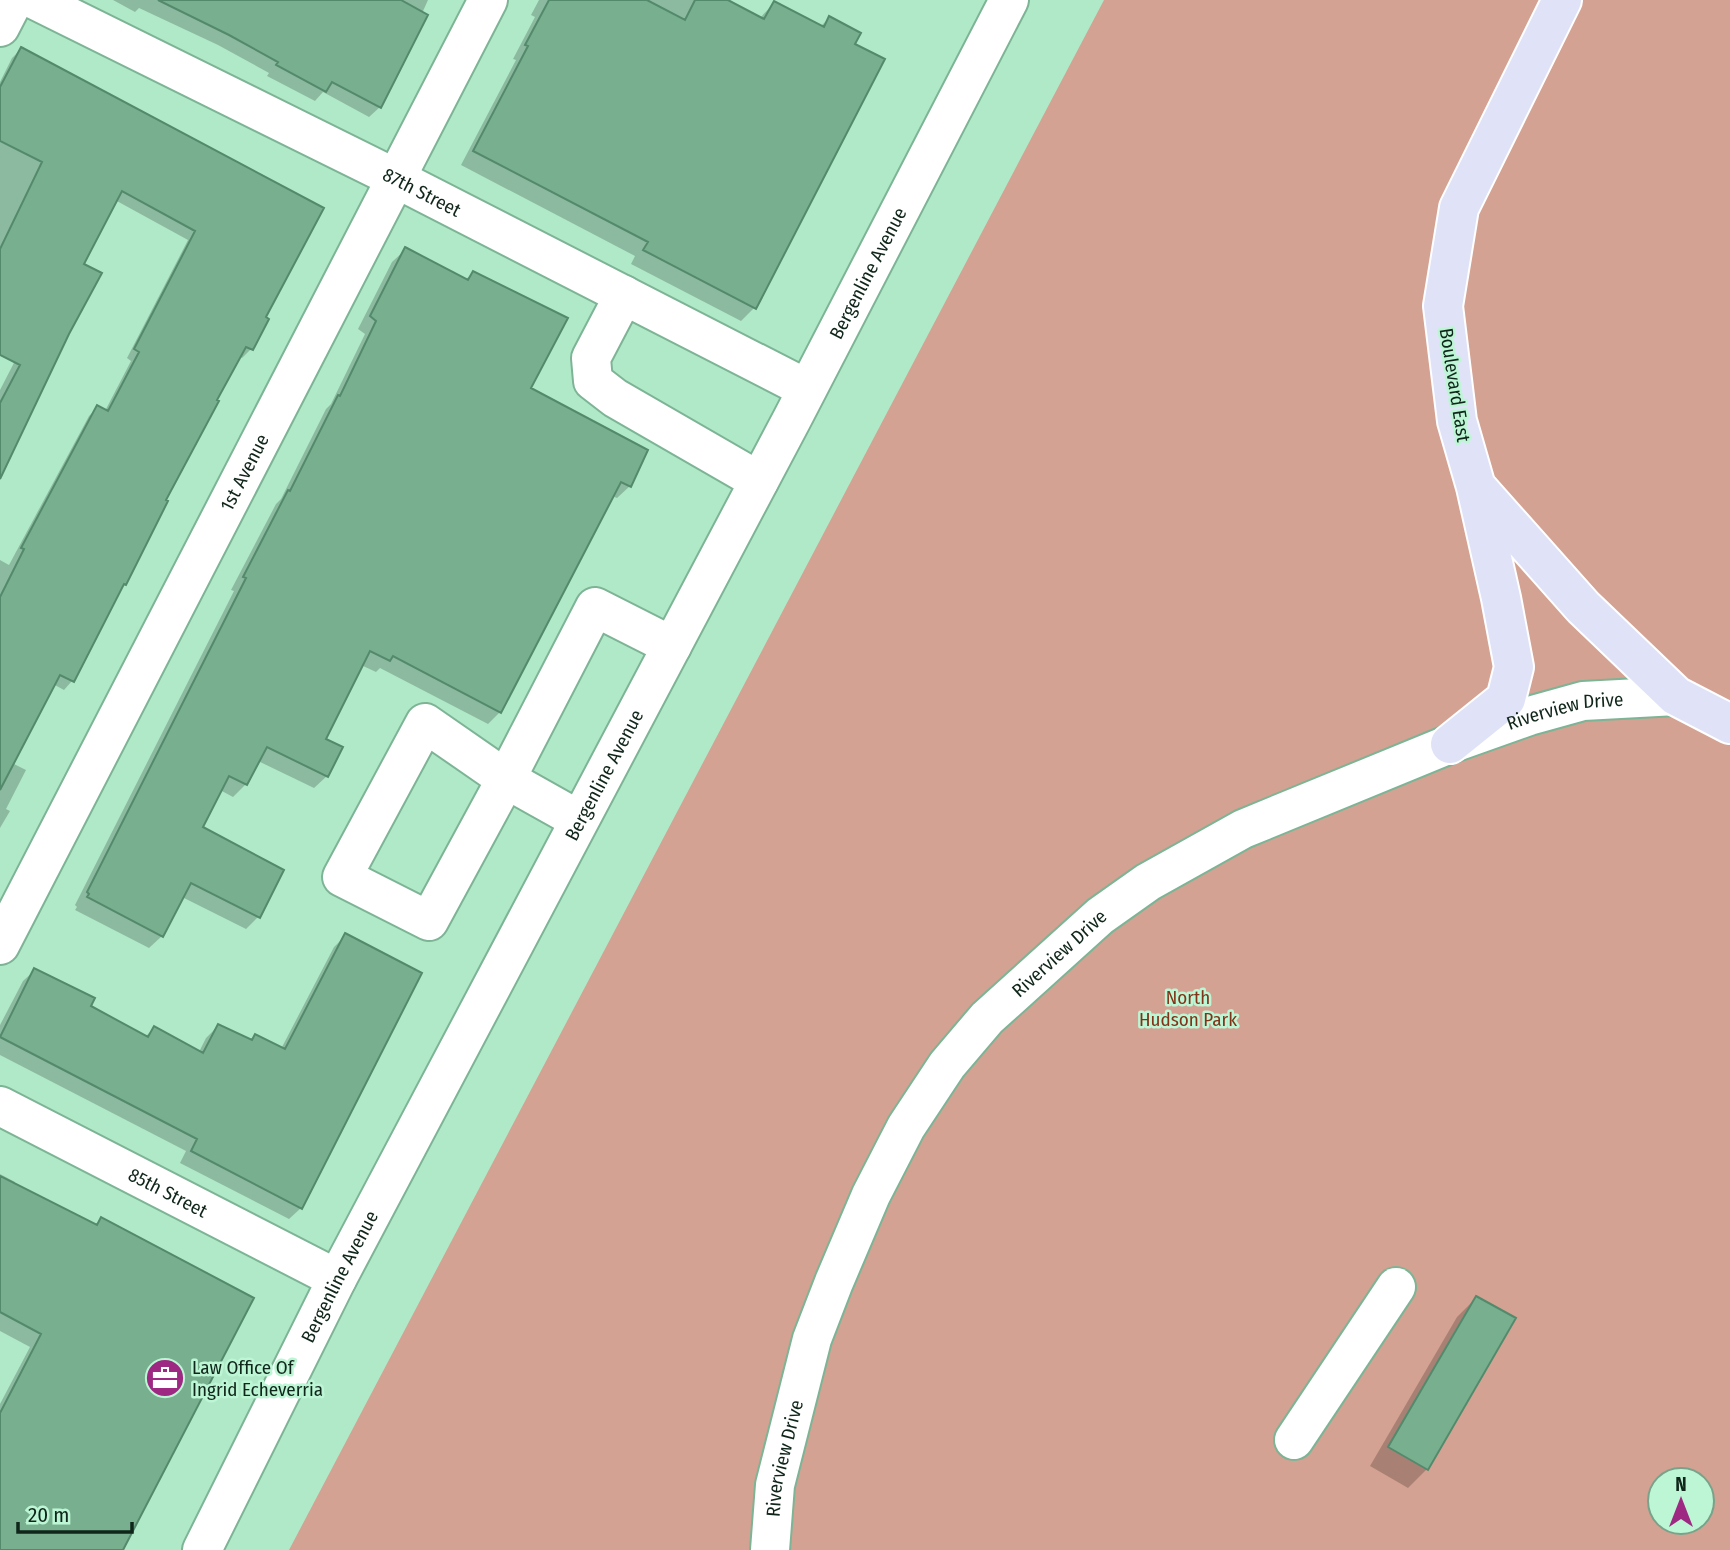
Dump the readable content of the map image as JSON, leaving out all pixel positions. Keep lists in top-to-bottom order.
{
  "streets": {
    "main road": ["Boulevard East"],
    "street": [
      "87th Street",
      "Bergenline Avenue",
      "1st Avenue",
      "Riverview Drive",
      "85th Street"
    ]
  },
  "crossings": [
    ["87th Street", "Bergenline Avenue"],
    ["87th Street", "1st Avenue"],
    ["Bergenline Avenue", "85th Street"],
    ["Boulevard East", "Riverview Drive"]
  ],
  "parks": ["North Hudson Park"],
  "places": {
    "office": ["Law Office Of Ingrid Echeverria"]
  },
  "scale_bar": "20 m",
  "north": "top"
}
